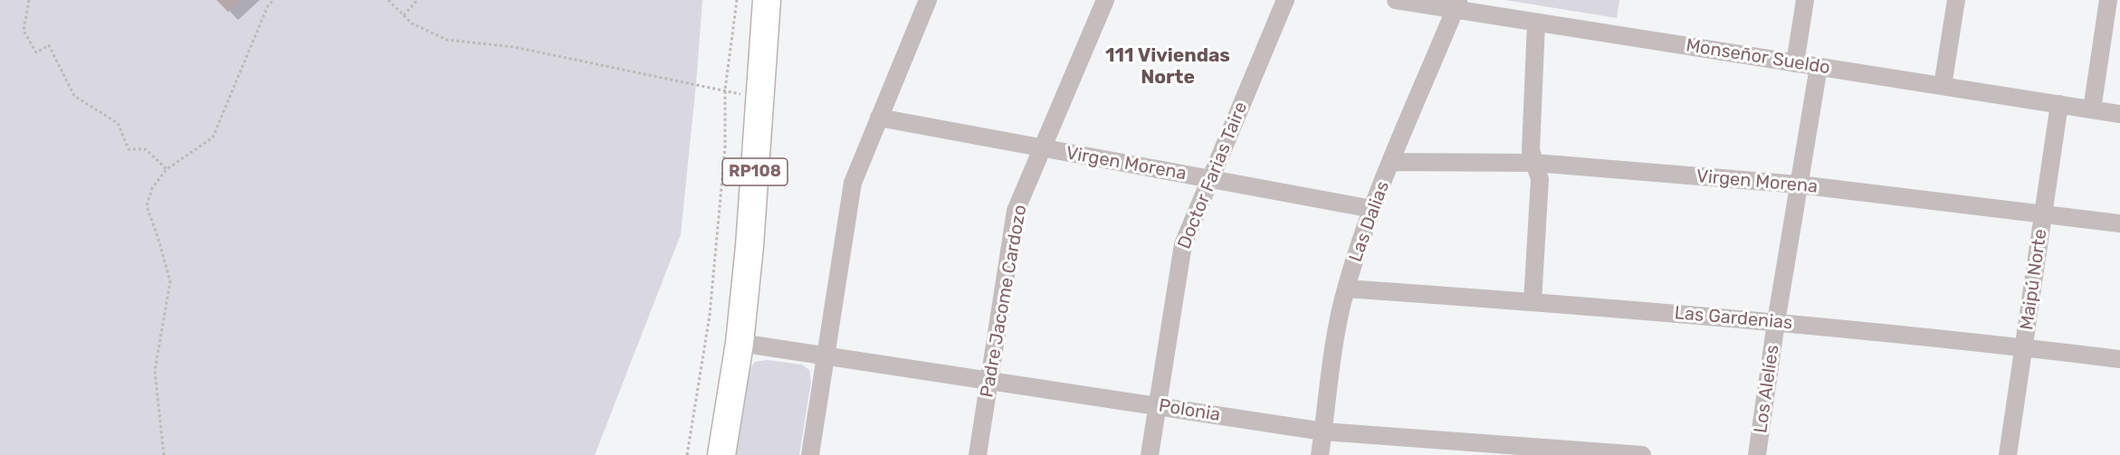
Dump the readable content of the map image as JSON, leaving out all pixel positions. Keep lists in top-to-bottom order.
{
  "streets": {
    "main road": ["RP108"],
    "street": [
      "Monseñor Sueldo",
      "Virgen Morena",
      "Doctor Farias Taire",
      "Las Dalias",
      "Maipú Norte",
      "Padre Jacome Cardozo",
      "Las Gardenias",
      "Los Alelíes",
      "Polonia"
    ]
  },
  "crossings": [
    ["Monseñor Sueldo", "Las Dalias"],
    ["Monseñor Sueldo", "Maipú Norte"],
    ["Monseñor Sueldo", "Los Alelíes"],
    ["Virgen Morena", "Doctor Farias Taire"],
    ["Virgen Morena", "Las Dalias"],
    ["Virgen Morena", "Maipú Norte"],
    ["Virgen Morena", "Padre Jacome Cardozo"],
    ["Virgen Morena", "Los Alelíes"],
    ["RP108", "Polonia"],
    ["Doctor Farias Taire", "Polonia"],
    ["Las Dalias", "Las Gardenias"],
    ["Las Dalias", "Polonia"],
    ["Maipú Norte", "Las Gardenias"],
    ["Padre Jacome Cardozo", "Polonia"],
    ["Las Gardenias", "Los Alelíes"]
  ],
  "districts": ["111 Viviendas Norte"]
}
